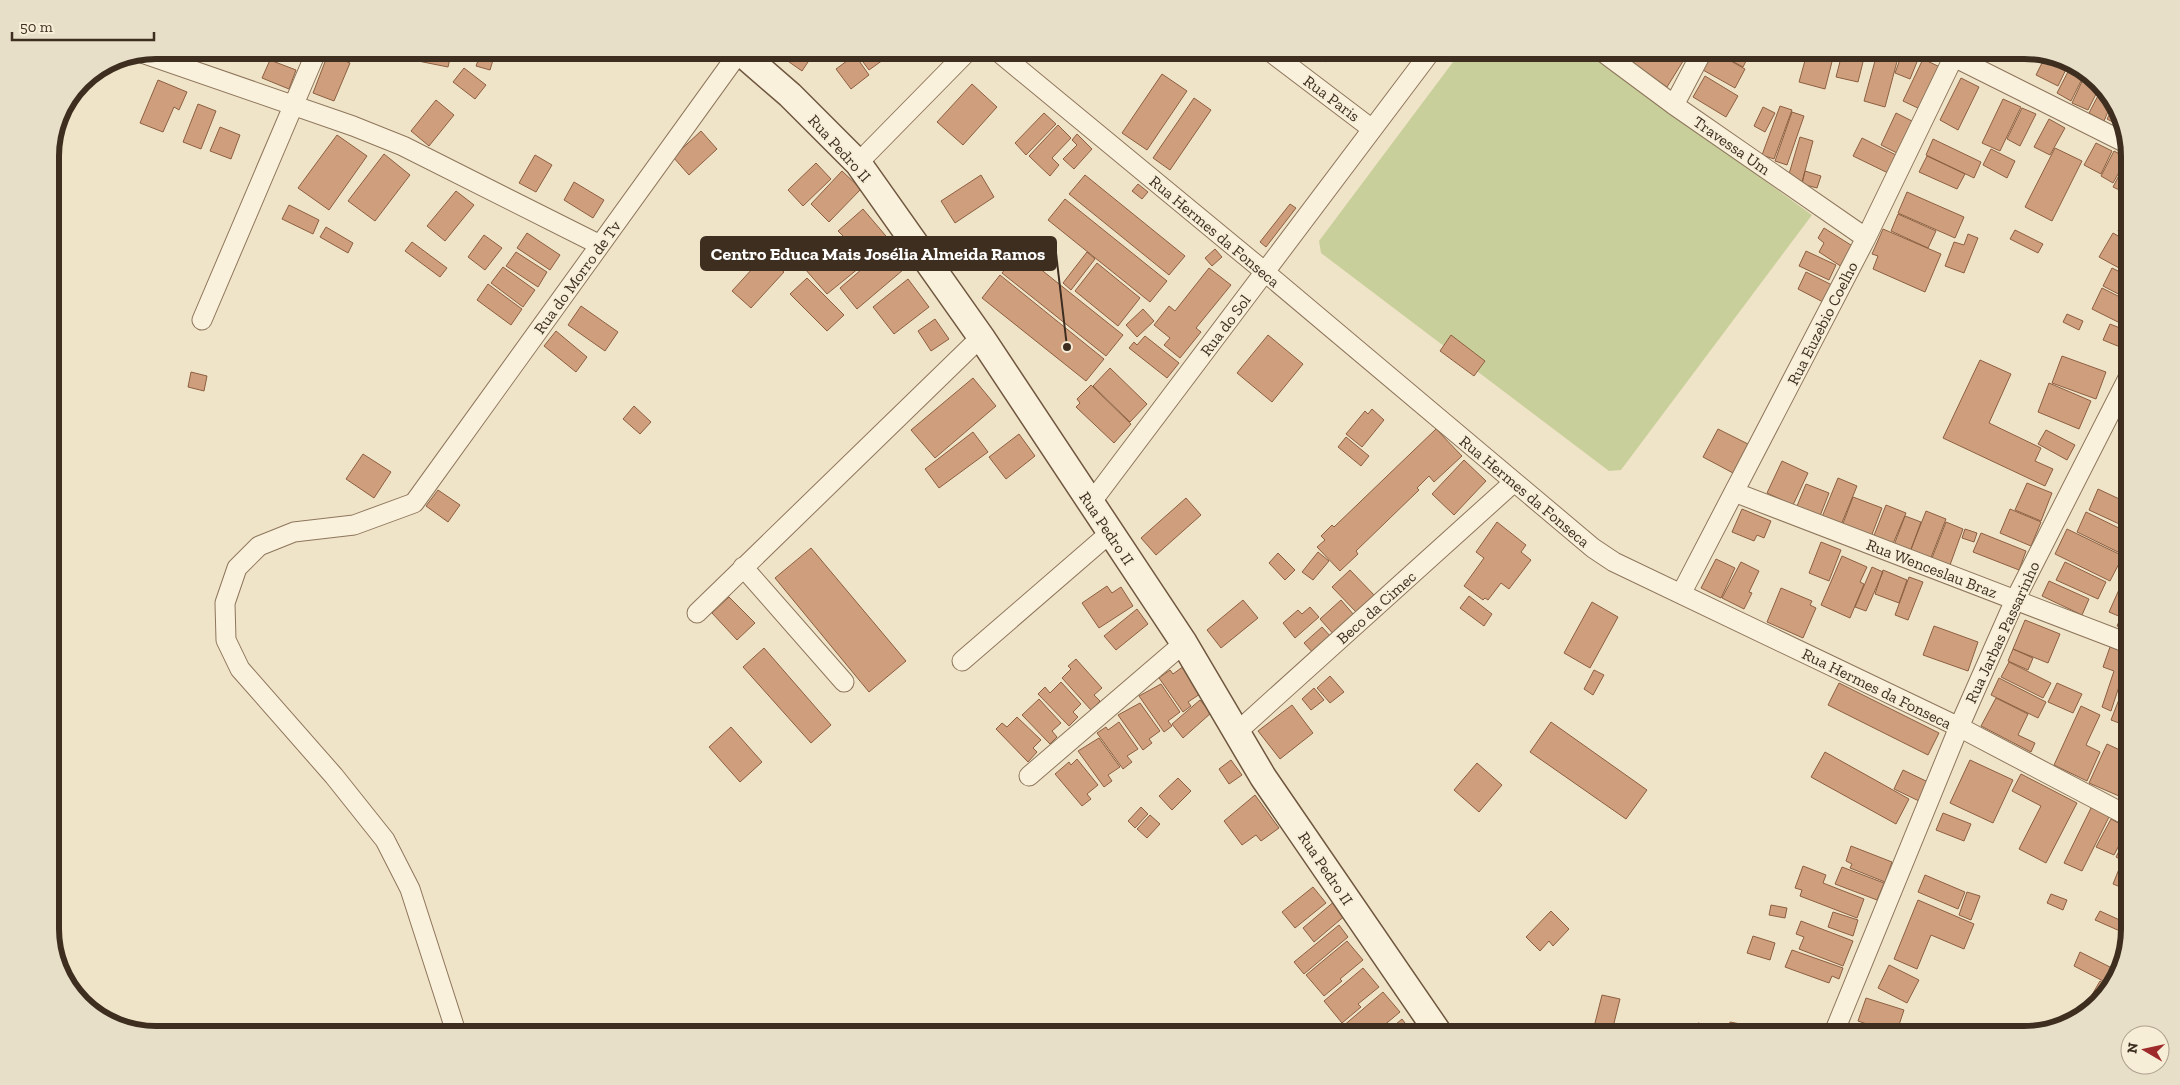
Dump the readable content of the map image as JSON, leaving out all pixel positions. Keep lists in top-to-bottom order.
{
  "streets": {
    "street": [
      "Rua Paris",
      "Travessa Um",
      "Rua Pedro II",
      "Rua Hermes da Fonseca",
      "Rua do Morro de Tv",
      "Rua Euzebio Coelho",
      "Rua do Sol",
      "Rua Wenceslau Braz",
      "Beco da Cimec",
      "Rua Jarbas Passarinho"
    ]
  },
  "crossings": [
    ["Rua Paris", "Rua do Sol"],
    ["Travessa Um", "Rua Euzebio Coelho"],
    ["Rua Pedro II", "Rua do Sol"],
    ["Rua Pedro II", "Beco da Cimec"],
    ["Rua Hermes da Fonseca", "Rua Euzebio Coelho"],
    ["Rua Hermes da Fonseca", "Rua do Sol"],
    ["Rua Hermes da Fonseca", "Beco da Cimec"],
    ["Rua Hermes da Fonseca", "Rua Jarbas Passarinho"],
    ["Rua Euzebio Coelho", "Rua Wenceslau Braz"],
    ["Rua Wenceslau Braz", "Rua Jarbas Passarinho"]
  ],
  "places": ["Centro Educa Mais Josélia Almeida Ramos"],
  "scale_bar": "50 m",
  "north": "left"
}
